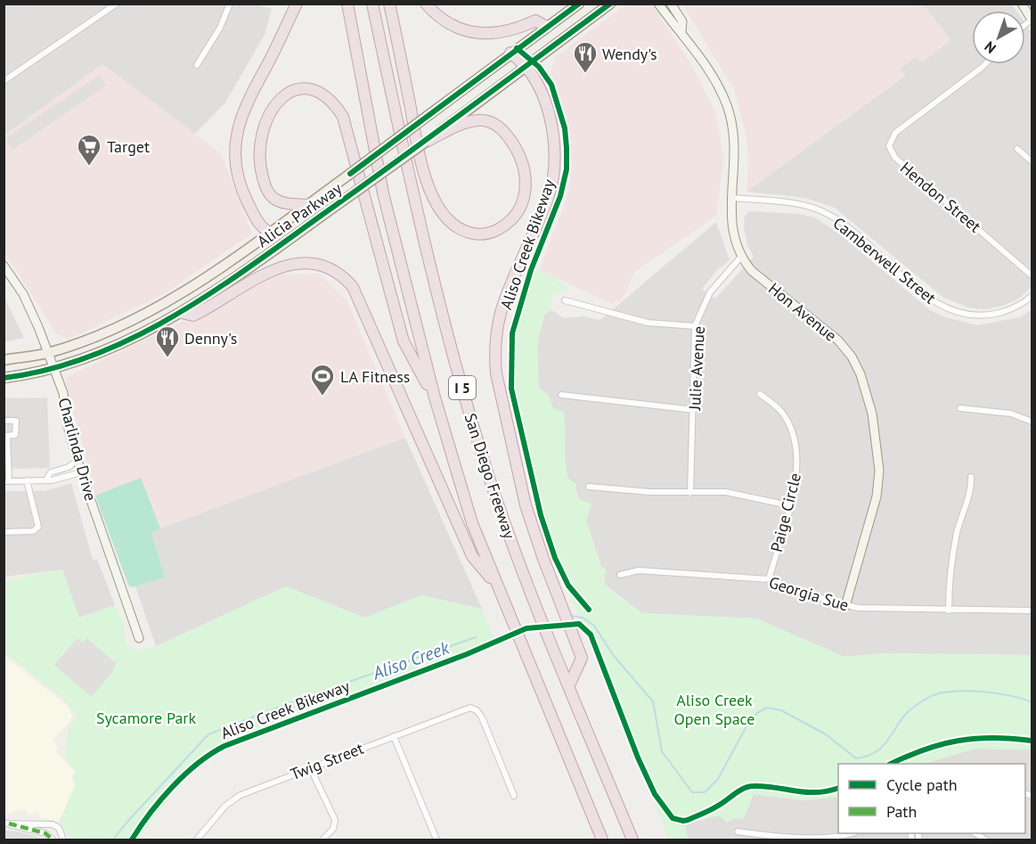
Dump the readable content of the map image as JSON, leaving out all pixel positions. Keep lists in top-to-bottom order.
{
  "streets": {
    "highway": ["I 5", "San Diego Freeway"],
    "main road": ["Alicia Parkway"],
    "street": [
      "Hendon Street",
      "Camberwell Street",
      "Hon Avenue",
      "Julie Avenue",
      "Charlinda Drive",
      "Paige Circle",
      "Georgia Sue",
      "Twig Street"
    ],
    "cycle path": ["Aliso Creek Bikeway"]
  },
  "crossings": [
    ["Alicia Parkway", "Charlinda Drive"],
    ["Camberwell Street", "Hon Avenue"],
    ["Hon Avenue", "Julie Avenue"],
    ["Hon Avenue", "Georgia Sue"],
    ["Paige Circle", "Georgia Sue"]
  ],
  "water": ["Aliso Creek"],
  "parks": ["Aliso Creek Open Space", "Sycamore Park"],
  "places": {
    "restaurant": ["Wendy's", "Denny's"],
    "supermarket": ["Target"],
    "sports": ["LA Fitness"]
  },
  "legend": ["Cycle path", "Path"],
  "north": "bottom left"
}
